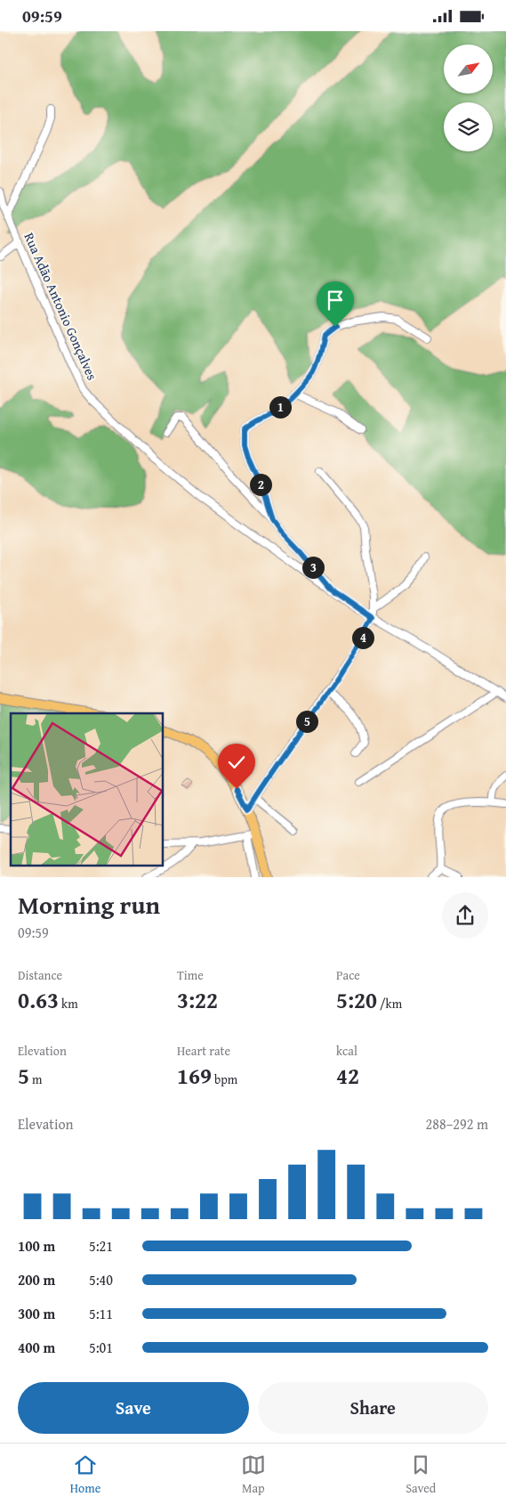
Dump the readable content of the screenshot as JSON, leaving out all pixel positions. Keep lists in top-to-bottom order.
{
  "streets": {
    "street": ["Rua Adão Antonio Gonçalves"]
  },
  "north": "top right",
  "page": {
    "status": "09:59",
    "pins": [
      "1",
      "2",
      "3",
      "4",
      "5"
    ],
    "heading": ["Morning run", "09:59"],
    "stats": [
      ["Distance", "0.63 km"],
      ["Time", "3:22"],
      ["Pace", "5:20 /km"],
      ["Elevation", "5 m"],
      ["Heart rate", "169 bpm"],
      ["kcal", "42"]
    ],
    "chart": ["Elevation", "288–292 m"],
    "list": [
      {
        "name": "100 m",
        "note": "5:21"
      },
      {
        "name": "200 m",
        "note": "5:40"
      },
      {
        "name": "300 m",
        "note": "5:11"
      },
      {
        "name": "400 m",
        "note": "5:01"
      }
    ],
    "buttons": ["Save", "Share"],
    "tabs": ["Home", "Map", "Saved"]
  }
}
